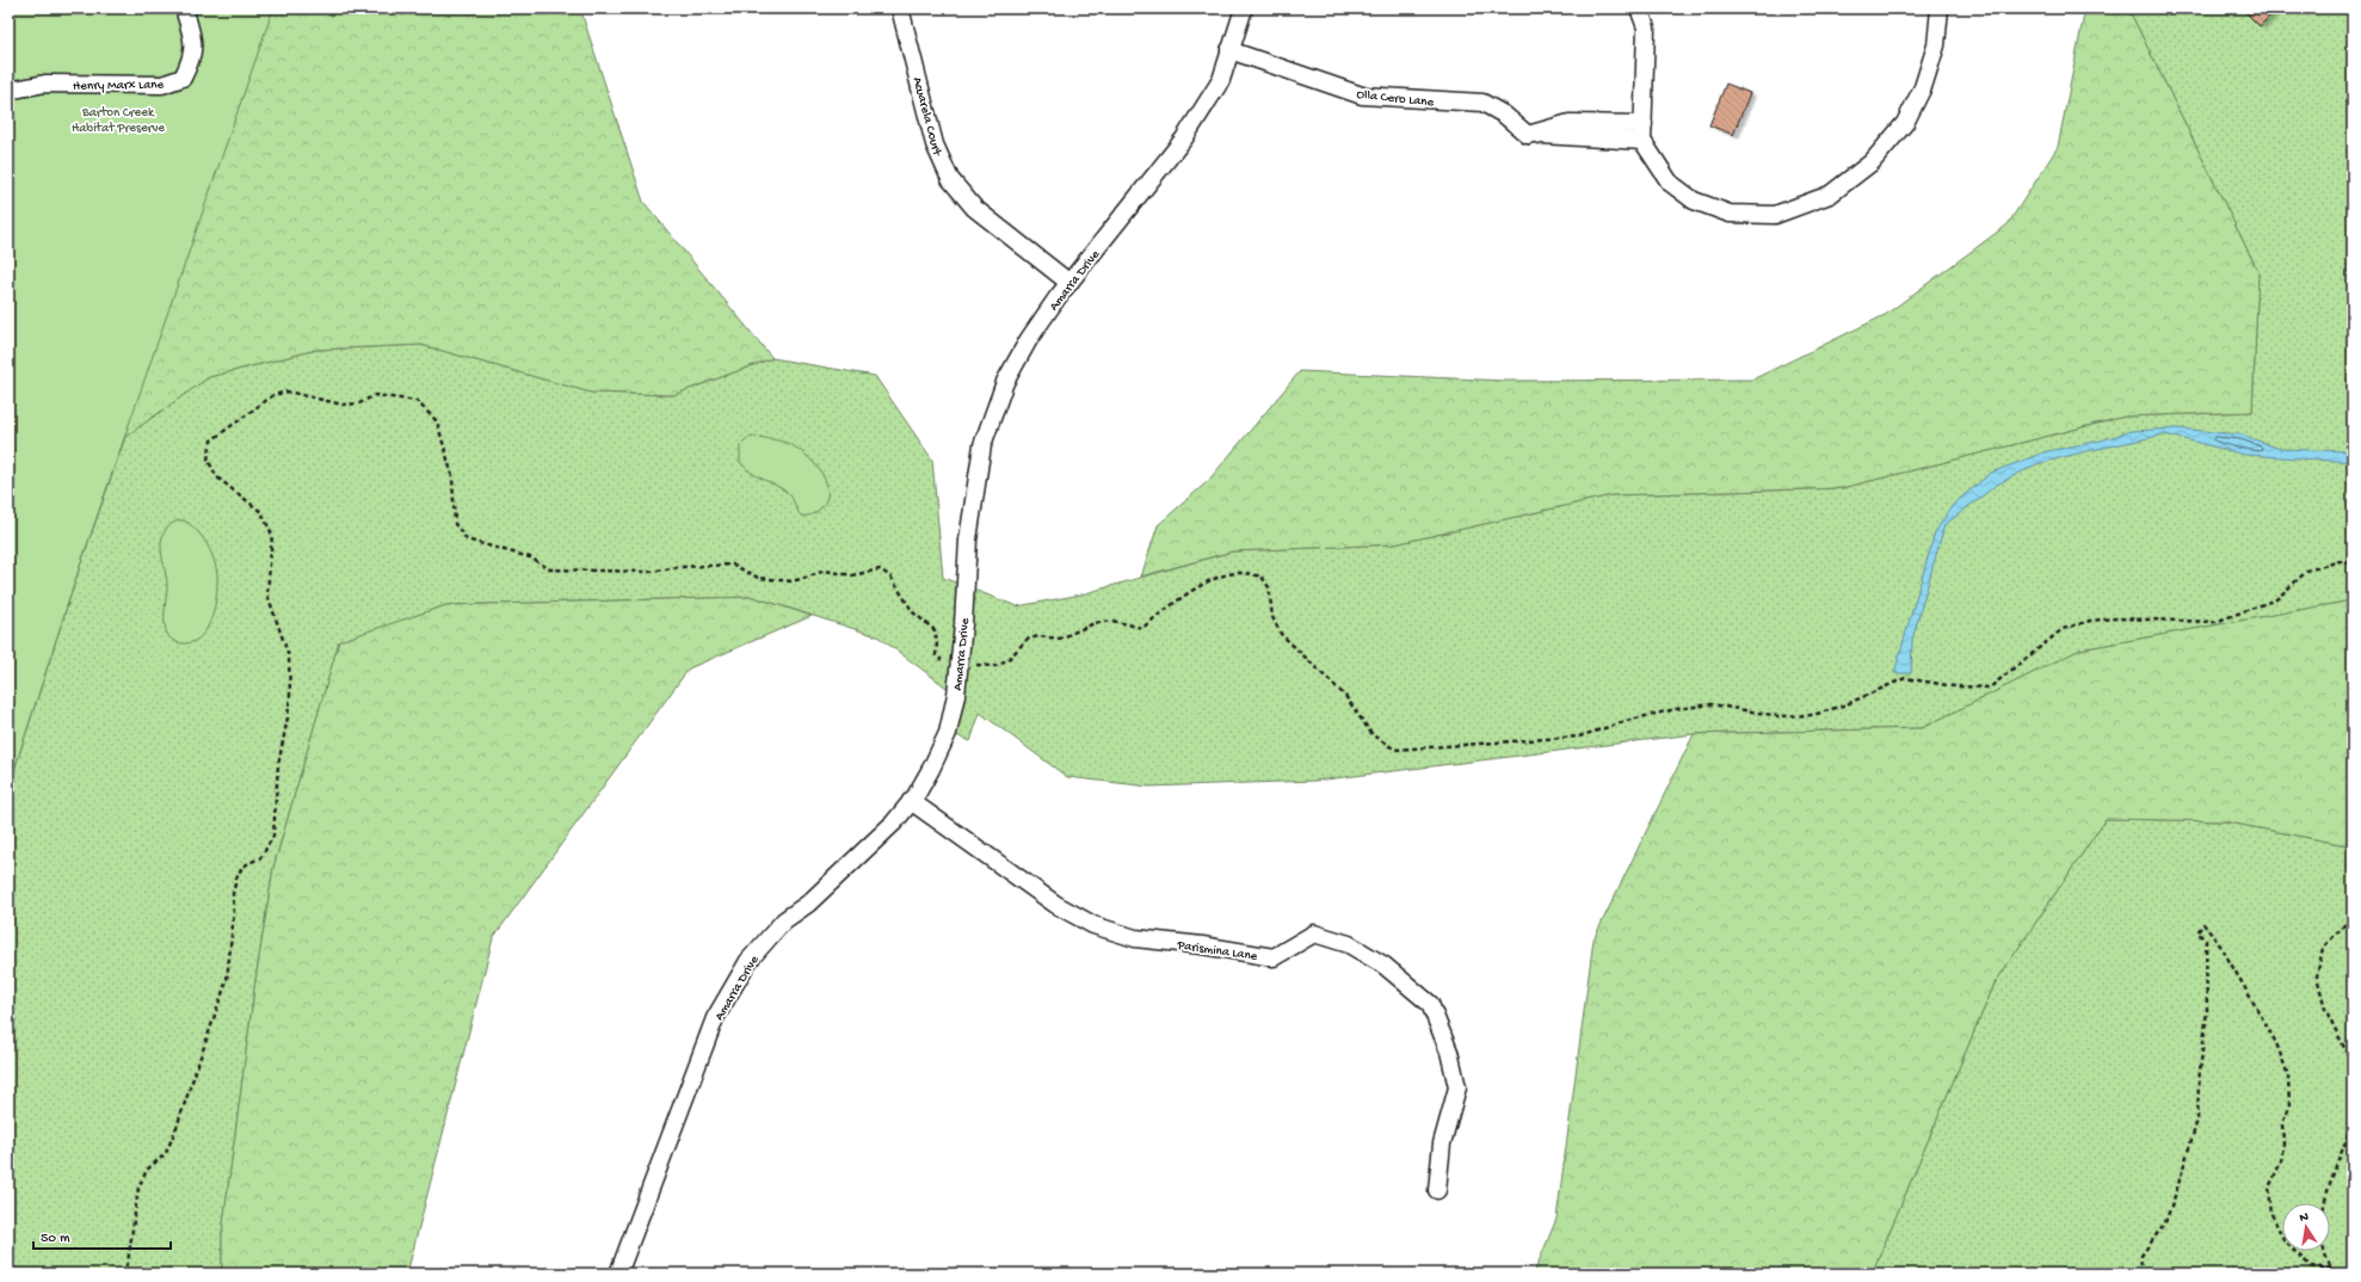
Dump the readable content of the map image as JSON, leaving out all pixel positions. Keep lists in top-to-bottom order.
{
  "streets": {
    "street": [
      "Henry Marx Lane",
      "Olla Cero Lane",
      "Acuarela Court",
      "Amarra Drive",
      "Parismina Lane"
    ]
  },
  "crossings": [
    ["Olla Cero Lane", "Amarra Drive"],
    ["Acuarela Court", "Amarra Drive"],
    ["Amarra Drive", "Parismina Lane"]
  ],
  "parks": ["Barton Creek Habitat Preserve"],
  "scale_bar": "50 m",
  "north": "top"
}
